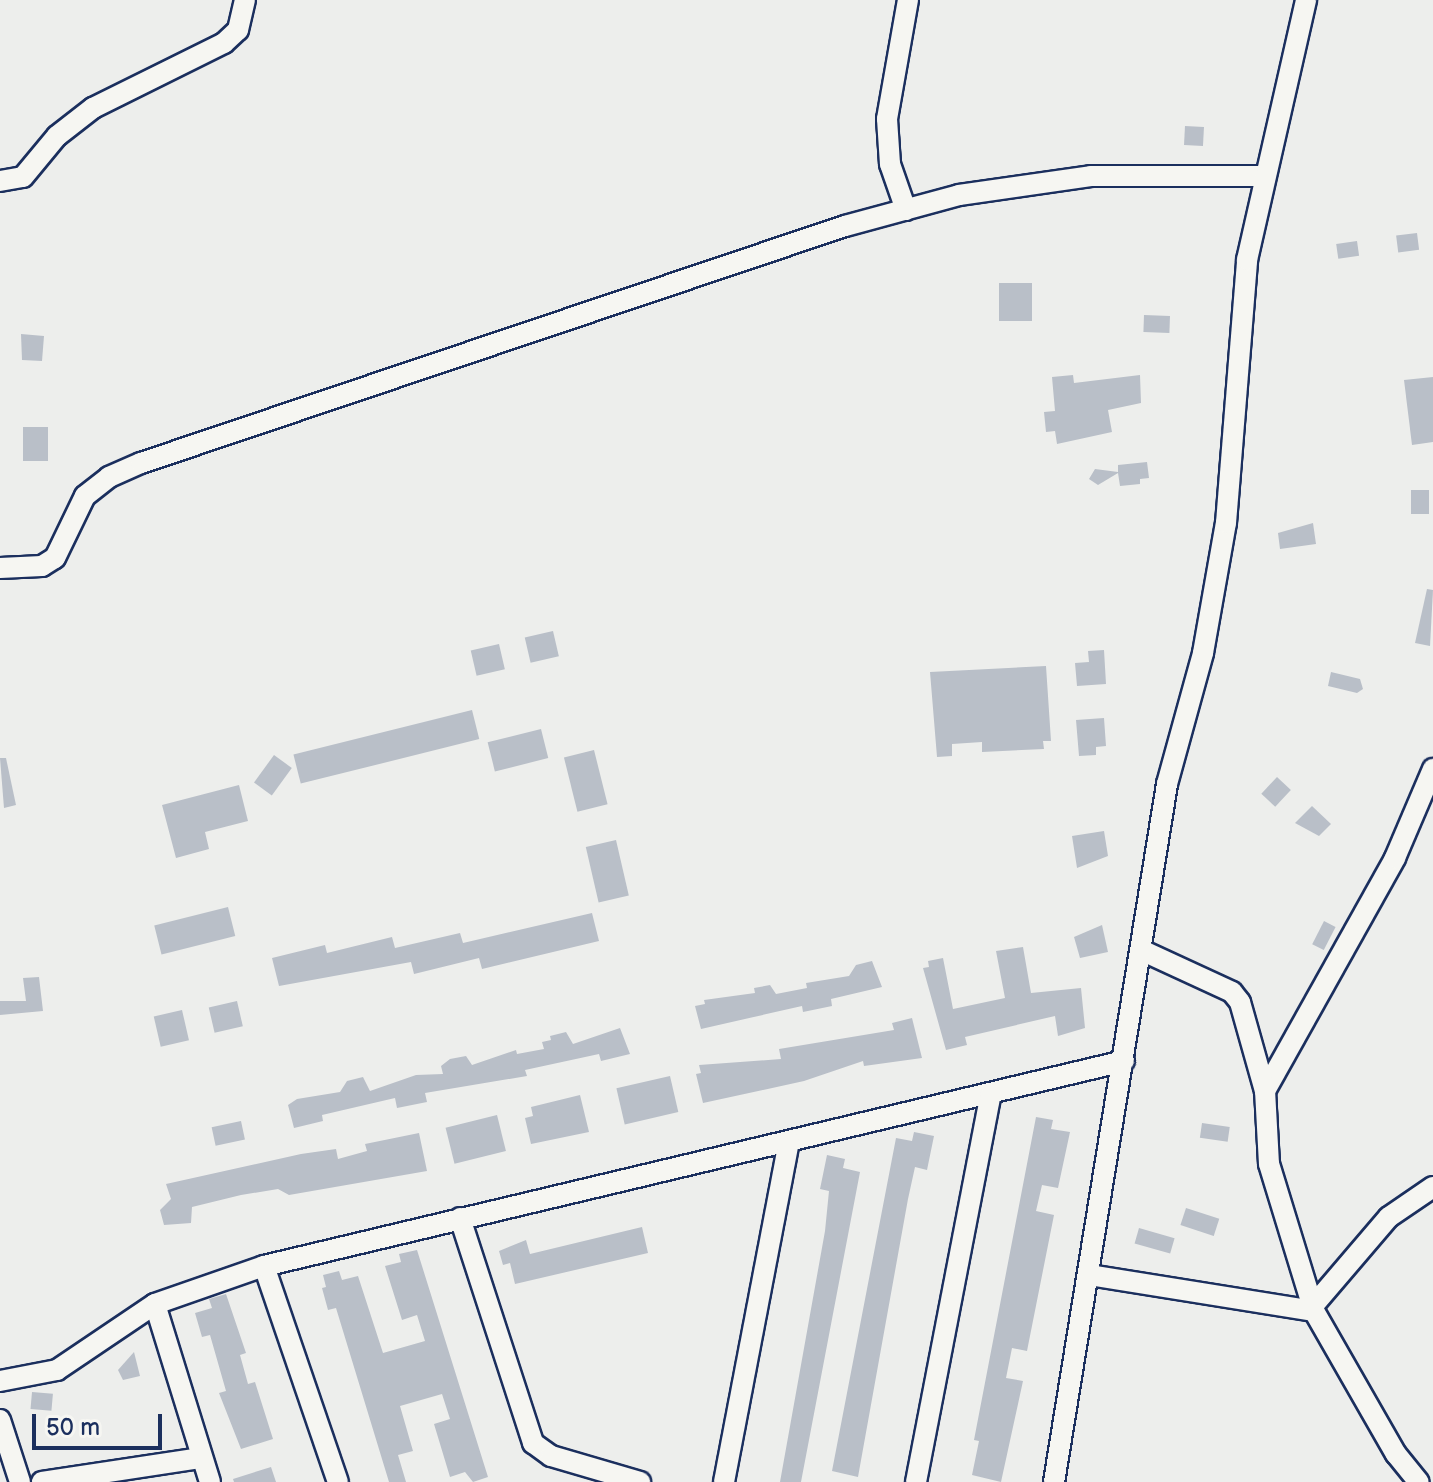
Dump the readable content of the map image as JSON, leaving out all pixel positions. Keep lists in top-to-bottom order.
{
  "scale_bar": "50 m"
}
